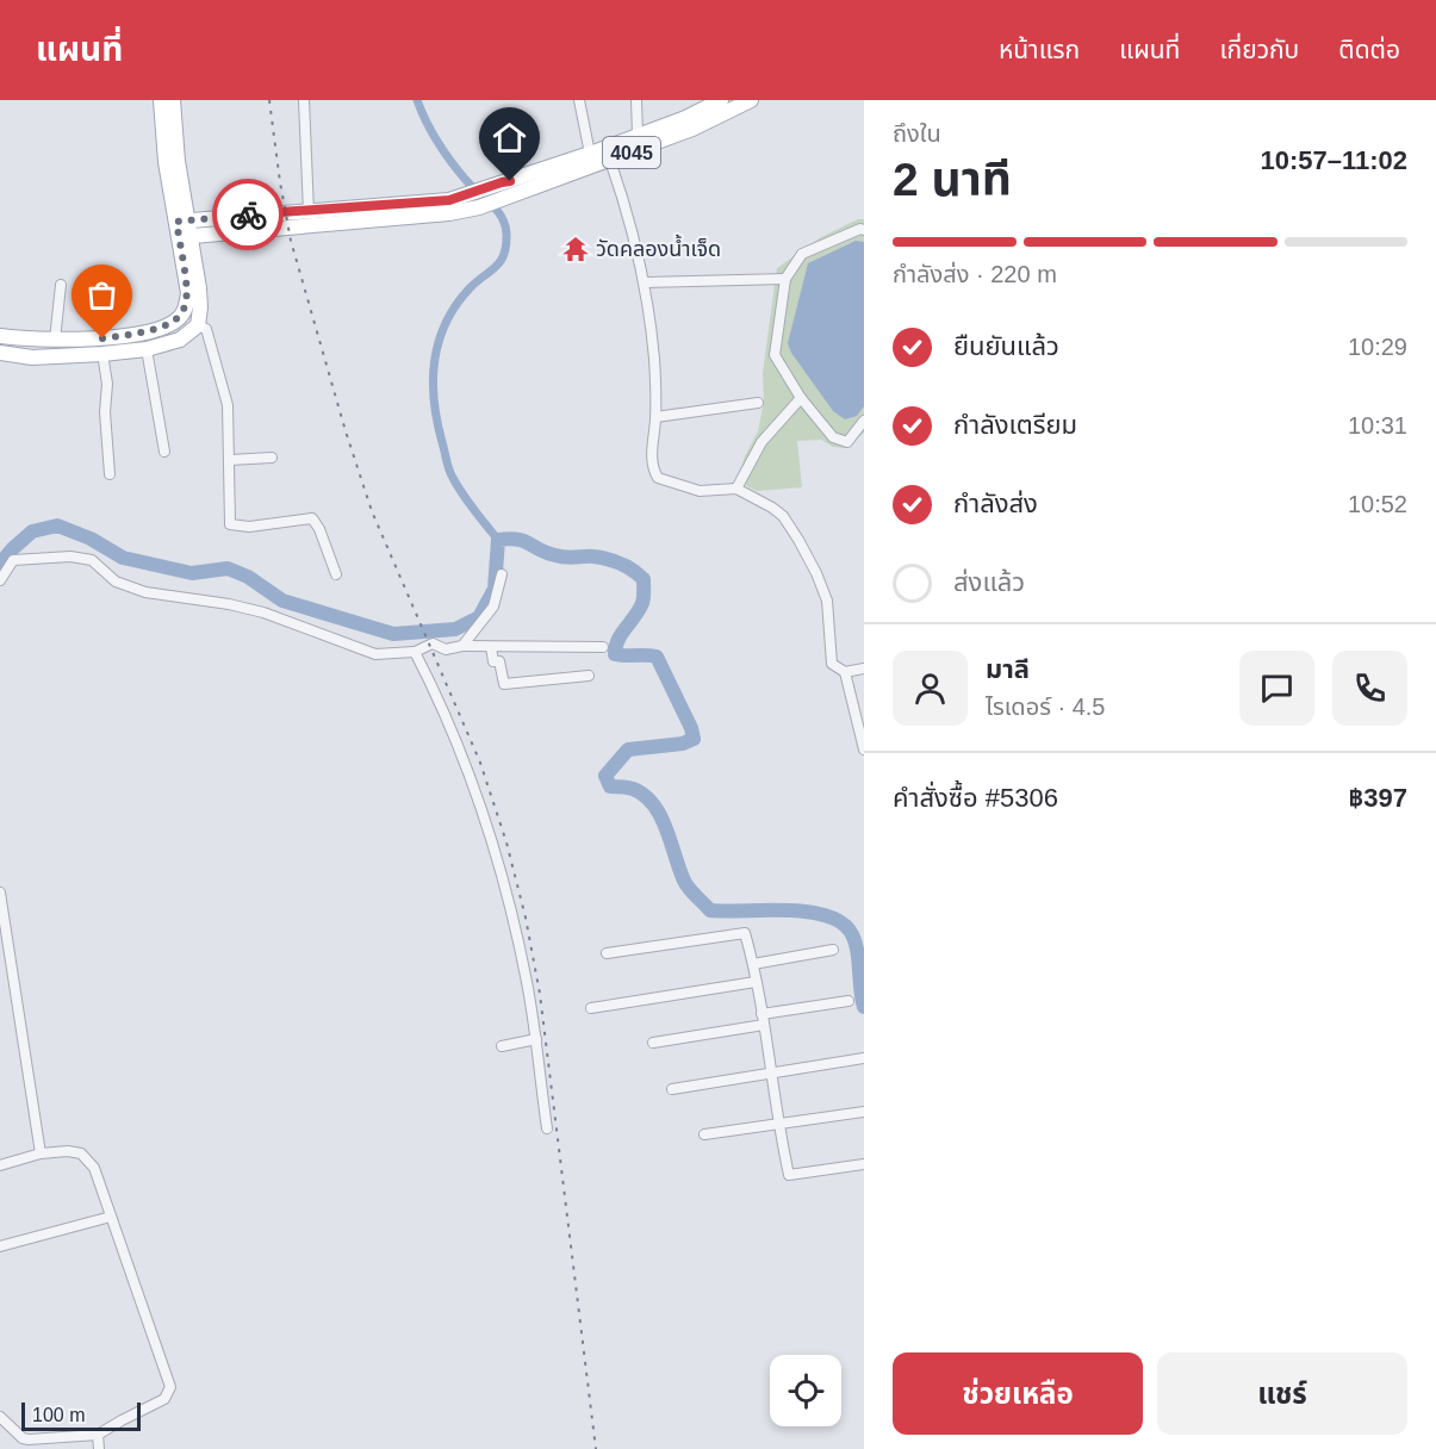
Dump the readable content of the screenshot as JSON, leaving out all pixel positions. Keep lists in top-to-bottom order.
{
  "streets": {
    "main road": ["4045"]
  },
  "places": {
    "temple": ["วัดคลองน้ำเจ็ด"]
  },
  "scale_bar": "100 m",
  "page": {
    "header": "แผนที่",
    "nav": [
      "หน้าแรก",
      "แผนที่",
      "เกี่ยวกับ",
      "ติดต่อ"
    ],
    "heading": ["2 นาที", "ถึงใน", "10:57–11:02"],
    "panel": [
      "มาลี",
      "ไรเดอร์ · 4.5",
      "คำสั่งซื้อ #5306",
      "฿397"
    ],
    "bar": "กำลังส่ง · 220 m",
    "list": [
      ["ยืนยันแล้ว", "10:29"],
      ["กำลังเตรียม", "10:31"],
      ["กำลังส่ง", "10:52"],
      "ส่งแล้ว"
    ],
    "buttons": ["ช่วยเหลือ", "แชร์"],
    "scale": "100 m"
  }
}
